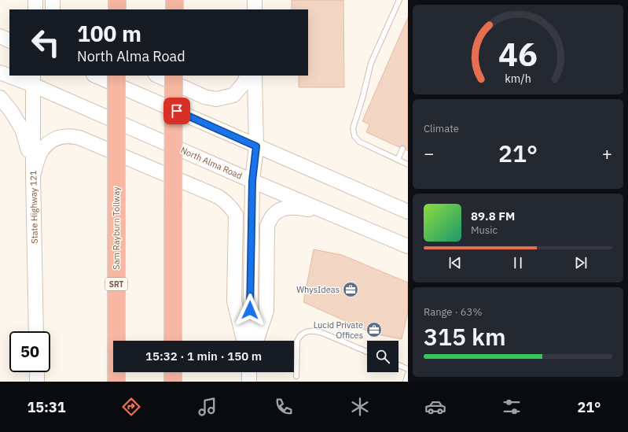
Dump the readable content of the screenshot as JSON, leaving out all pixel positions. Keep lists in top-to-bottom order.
{
  "streets": {
    "highway": ["Sam Rayburn Tollway", "SRT"],
    "main road": ["North Alma Road", "State Highway 121"]
  },
  "crossings": [
    ["North Alma Road", "State Highway 121"]
  ],
  "places": {
    "office": ["WhysIdeas", "Lucid Private Offices"]
  },
  "page": {
    "turn": ["100 m", "North Alma Road"],
    "tile": [
      "Climate",
      ["Range · 63%", "315 km"]
    ],
    "heat": ["−", "21°", "+"],
    "song": ["89.8 FM", "Music"],
    "limit": "50",
    "trip": "15:32 · 1 min · 150 m",
    "tabs": ["15:31", "21°"],
    "gauge": ["46", "km/h"]
  }
}
